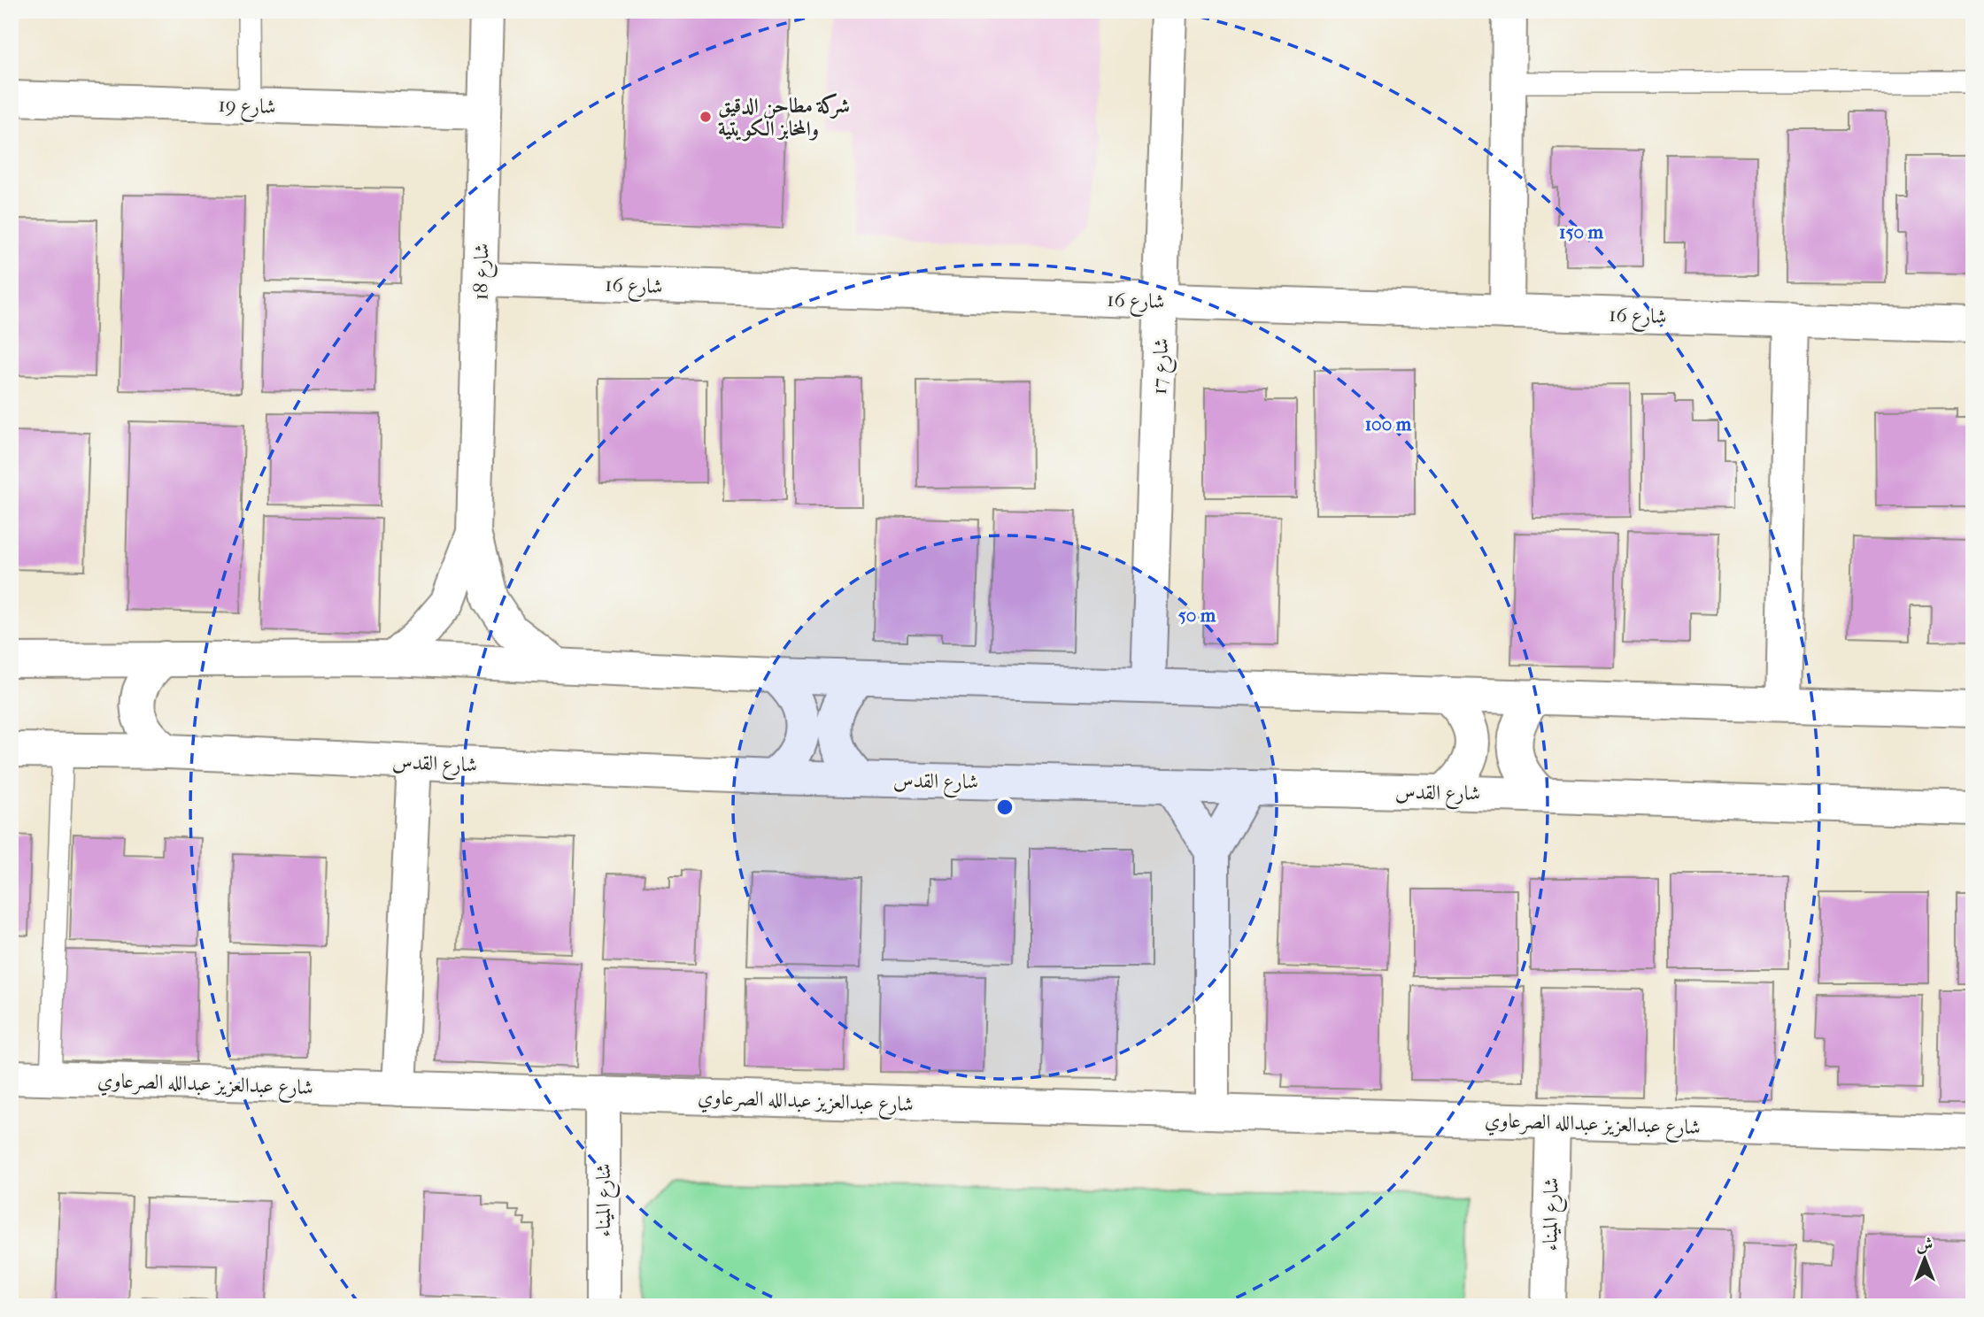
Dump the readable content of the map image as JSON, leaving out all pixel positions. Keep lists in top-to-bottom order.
{
  "streets": {
    "street": [
      "شارع 19",
      "شارع 18",
      "شارع 16",
      "شارع 17",
      "شارع القدس",
      "شارع عبدالعزيز عبدالله الصرعاوي",
      "شارع الميناء"
    ]
  },
  "crossings": [
    ["شارع 19", "شارع 18"],
    ["شارع 18", "شارع 16"],
    ["شارع 16", "شارع 17"],
    ["شارع عبدالعزيز عبدالله الصرعاوي", "شارع الميناء"]
  ],
  "places": ["شركة مطاحن الدقيق والمخابز الكويتية"],
  "north": "top",
  "rings": ["150 m", "100 m", "50 m"]
}
